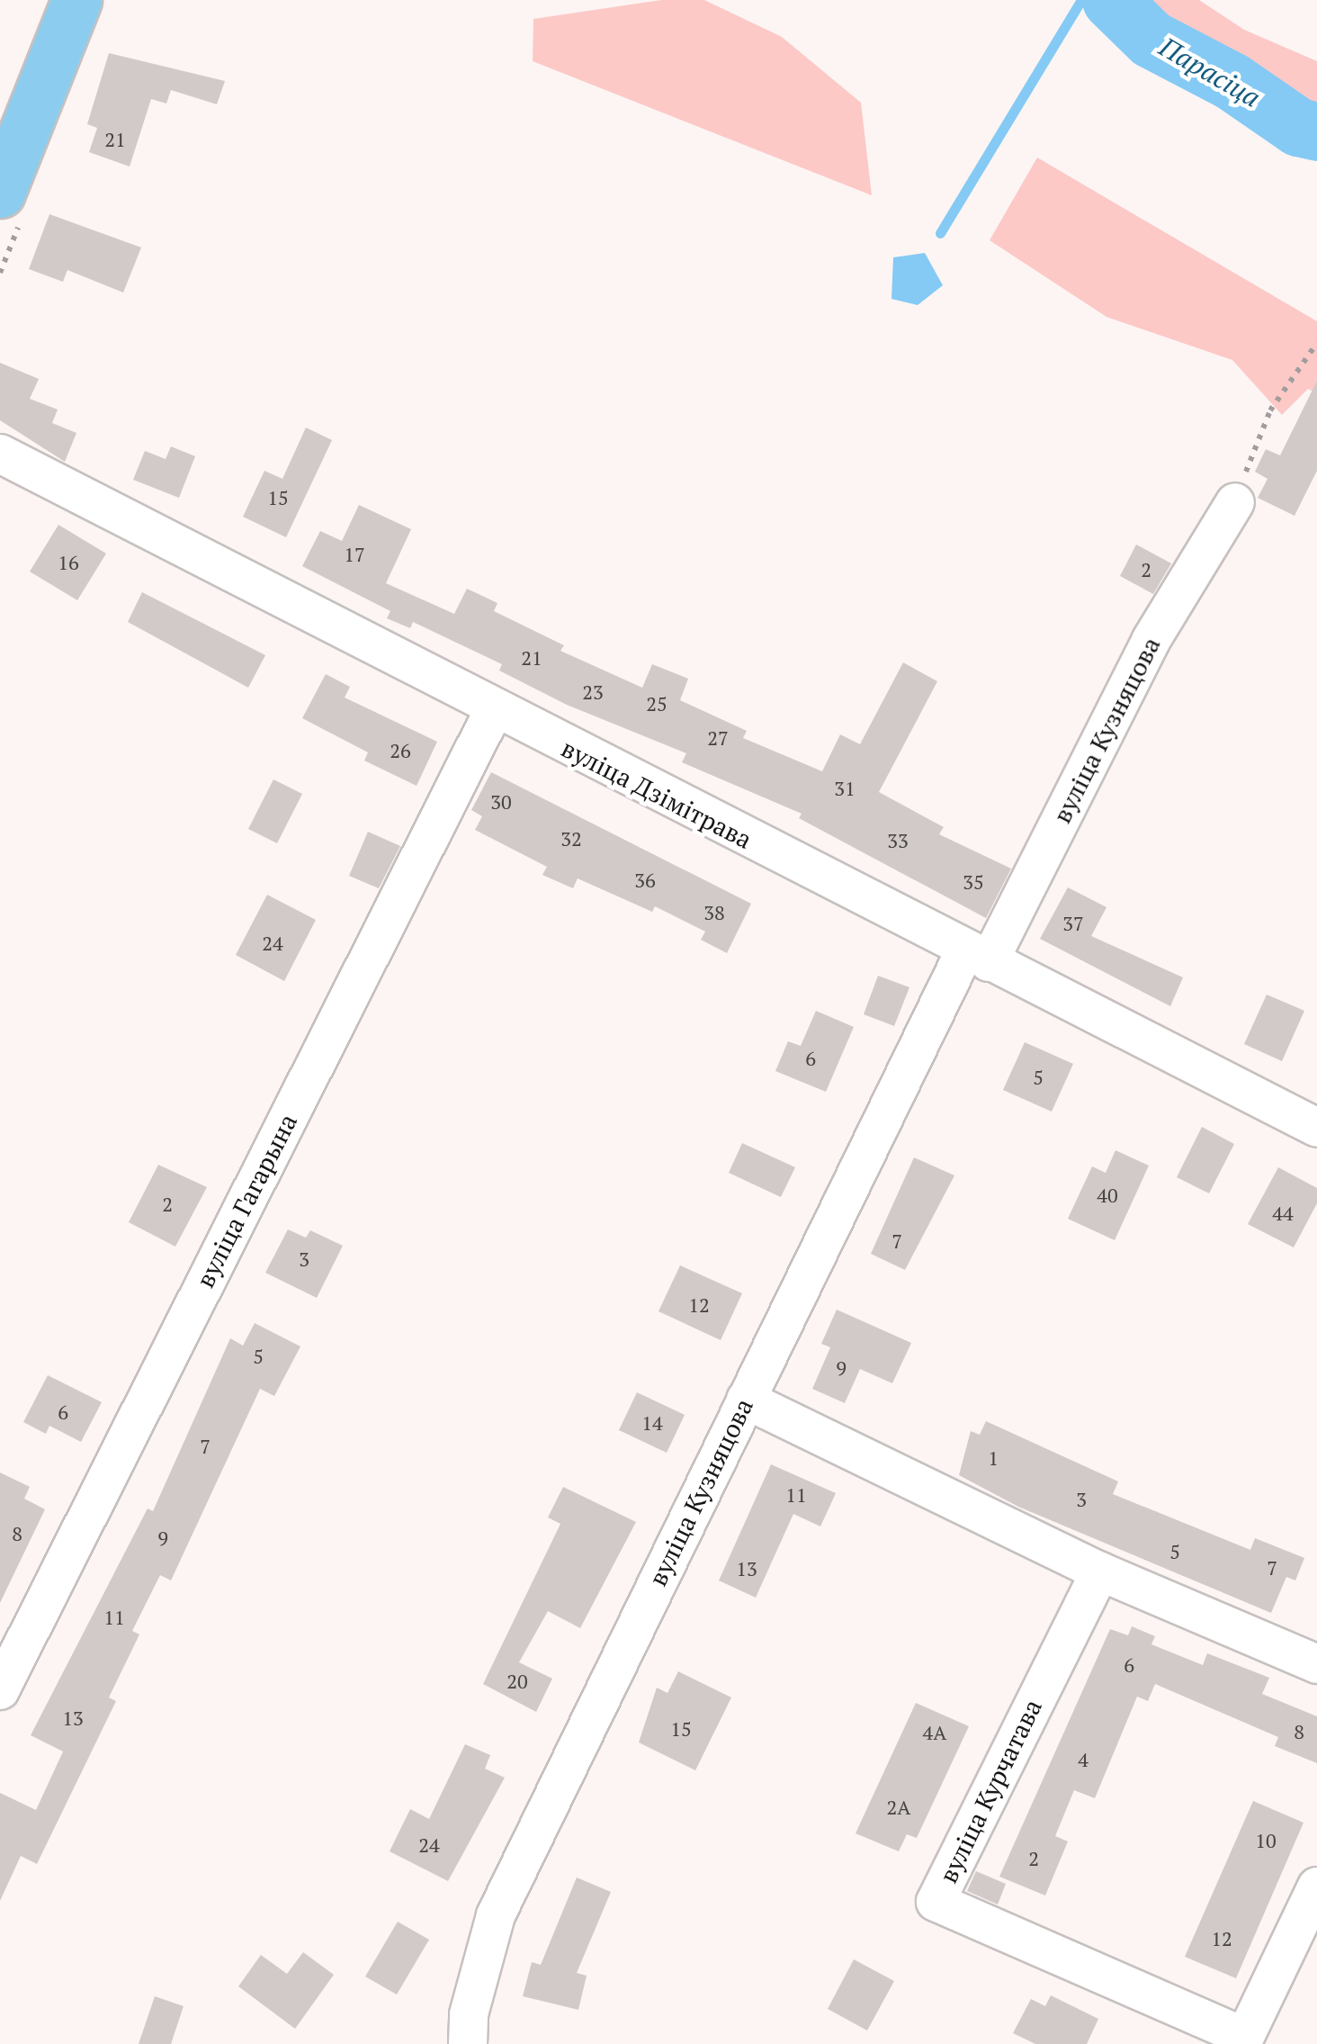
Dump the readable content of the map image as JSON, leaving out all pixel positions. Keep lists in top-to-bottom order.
{
  "streets": {
    "street": [
      "вуліца Кузняцова",
      "вуліца Дзімітрава",
      "вуліца Гагарына",
      "вуліца Курчатава"
    ]
  },
  "crossings": [
    ["вуліца Кузняцова", "вуліца Дзімітрава"],
    ["вуліца Дзімітрава", "вуліца Гагарына"]
  ],
  "water": ["Парасіца"],
  "house_numbers": [
    "21",
    "15",
    "17",
    "16",
    "2",
    "21",
    "23",
    "25",
    "27",
    "26",
    "31",
    "30",
    "32",
    "33",
    "36",
    "35",
    "38",
    "37",
    "24",
    "6",
    "5",
    "40",
    "2",
    "44",
    "7",
    "3",
    "12",
    "5",
    "9",
    "6",
    "14",
    "7",
    "1",
    "11",
    "3",
    "8",
    "9",
    "5",
    "7",
    "13",
    "11",
    "6",
    "20",
    "13",
    "15",
    "8",
    "4А",
    "4",
    "2А",
    "10",
    "24",
    "2",
    "12"
  ]
}
